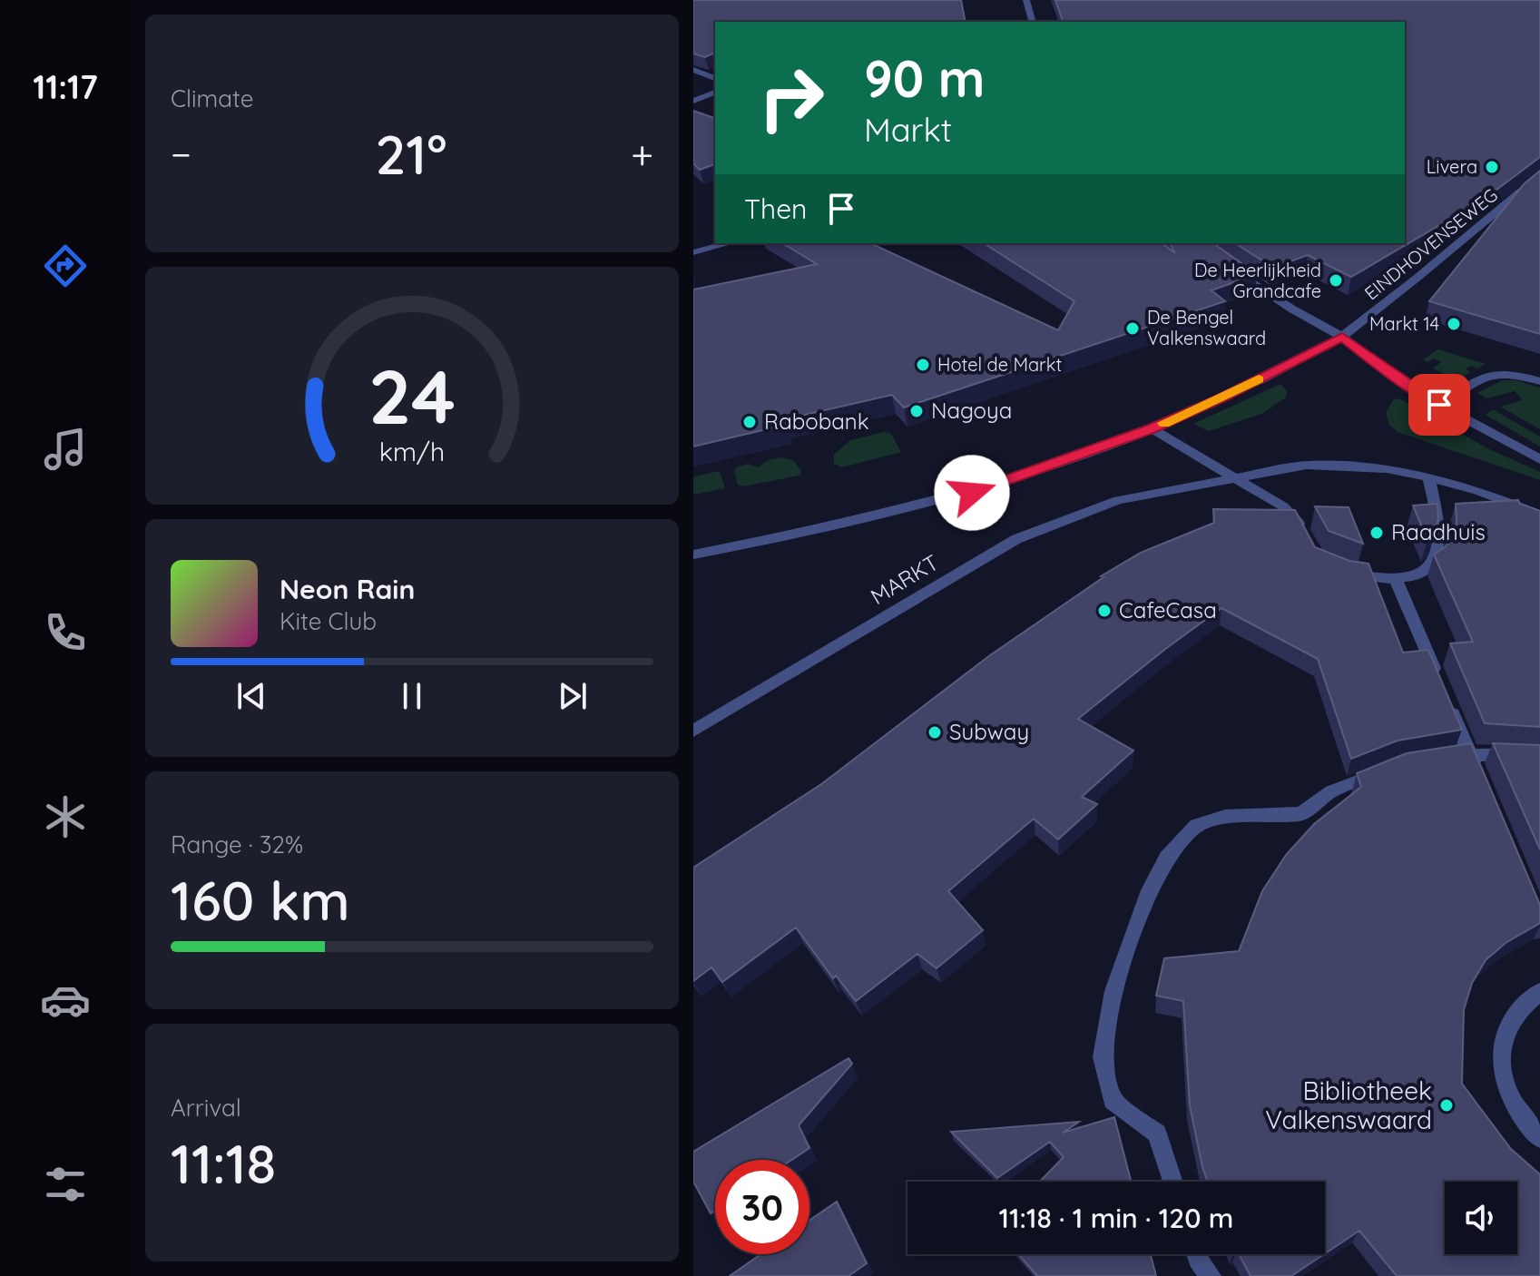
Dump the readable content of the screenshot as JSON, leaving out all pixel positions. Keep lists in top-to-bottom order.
{
  "streets": {
    "street": ["EINDHOVENSEWEG", "MARKT"]
  },
  "places": [
    "Livera",
    "De Heerlijkheid Grandcafe",
    "Markt 14",
    "De Bengel Valkenswaard",
    "Hotel de Markt",
    "Nagoya",
    "Rabobank",
    "Raadhuis",
    "CafeCasa",
    "Subway",
    "Bibliotheek Valkenswaard"
  ],
  "page": {
    "tabs": "11:17",
    "tile": [
      "Climate",
      ["Range · 32%", "160 km"],
      ["Arrival", "11:18"]
    ],
    "turn": ["90 m", "Markt"],
    "heat": ["−", "21°", "+"],
    "then": "Then",
    "song": ["Neon Rain", "Kite Club"],
    "limit": "30",
    "trip": "11:18 · 1 min · 120 m",
    "gauge": ["24", "km/h"]
  }
}
